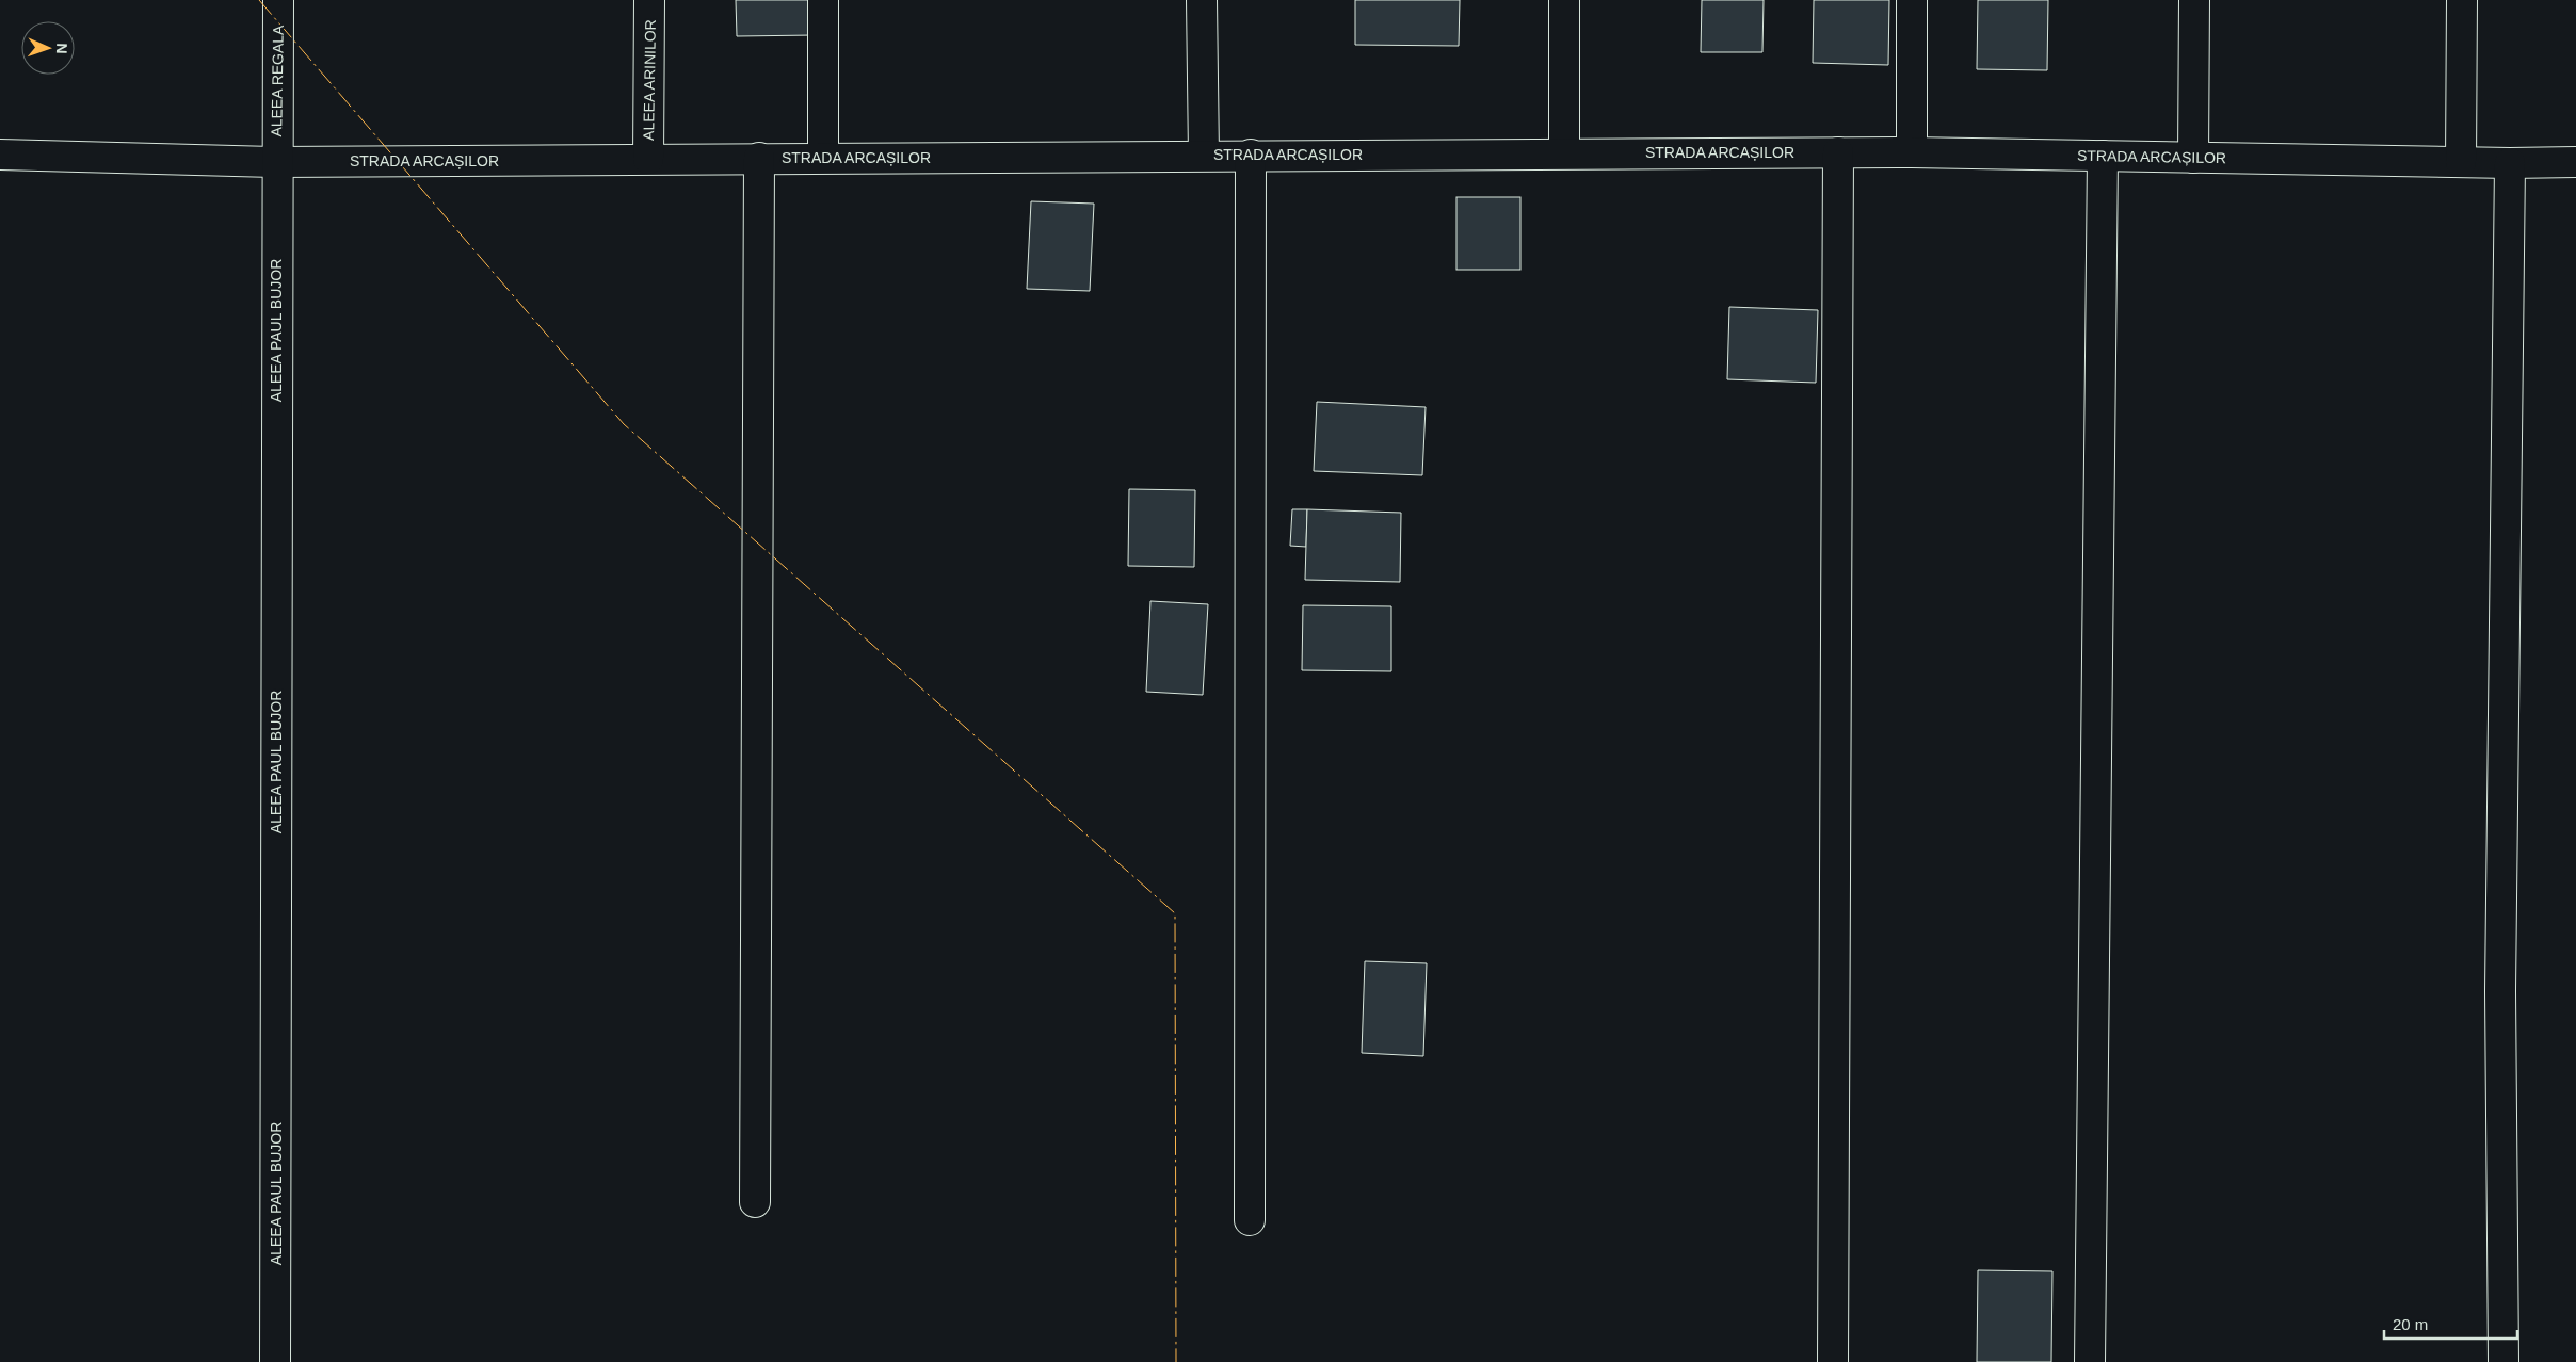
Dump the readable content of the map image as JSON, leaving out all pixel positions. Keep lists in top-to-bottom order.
{
  "streets": {
    "street": [
      "ALEEA ARINILOR",
      "ALEEA REGALA",
      "STRADA ARCAȘILOR",
      "ALEEA PAUL BUJOR"
    ]
  },
  "crossings": [
    ["ALEEA ARINILOR", "STRADA ARCAȘILOR"],
    ["ALEEA REGALA", "STRADA ARCAȘILOR"],
    ["ALEEA REGALA", "ALEEA PAUL BUJOR"],
    ["STRADA ARCAȘILOR", "ALEEA PAUL BUJOR"]
  ],
  "scale_bar": "20 m",
  "north": "right"
}
